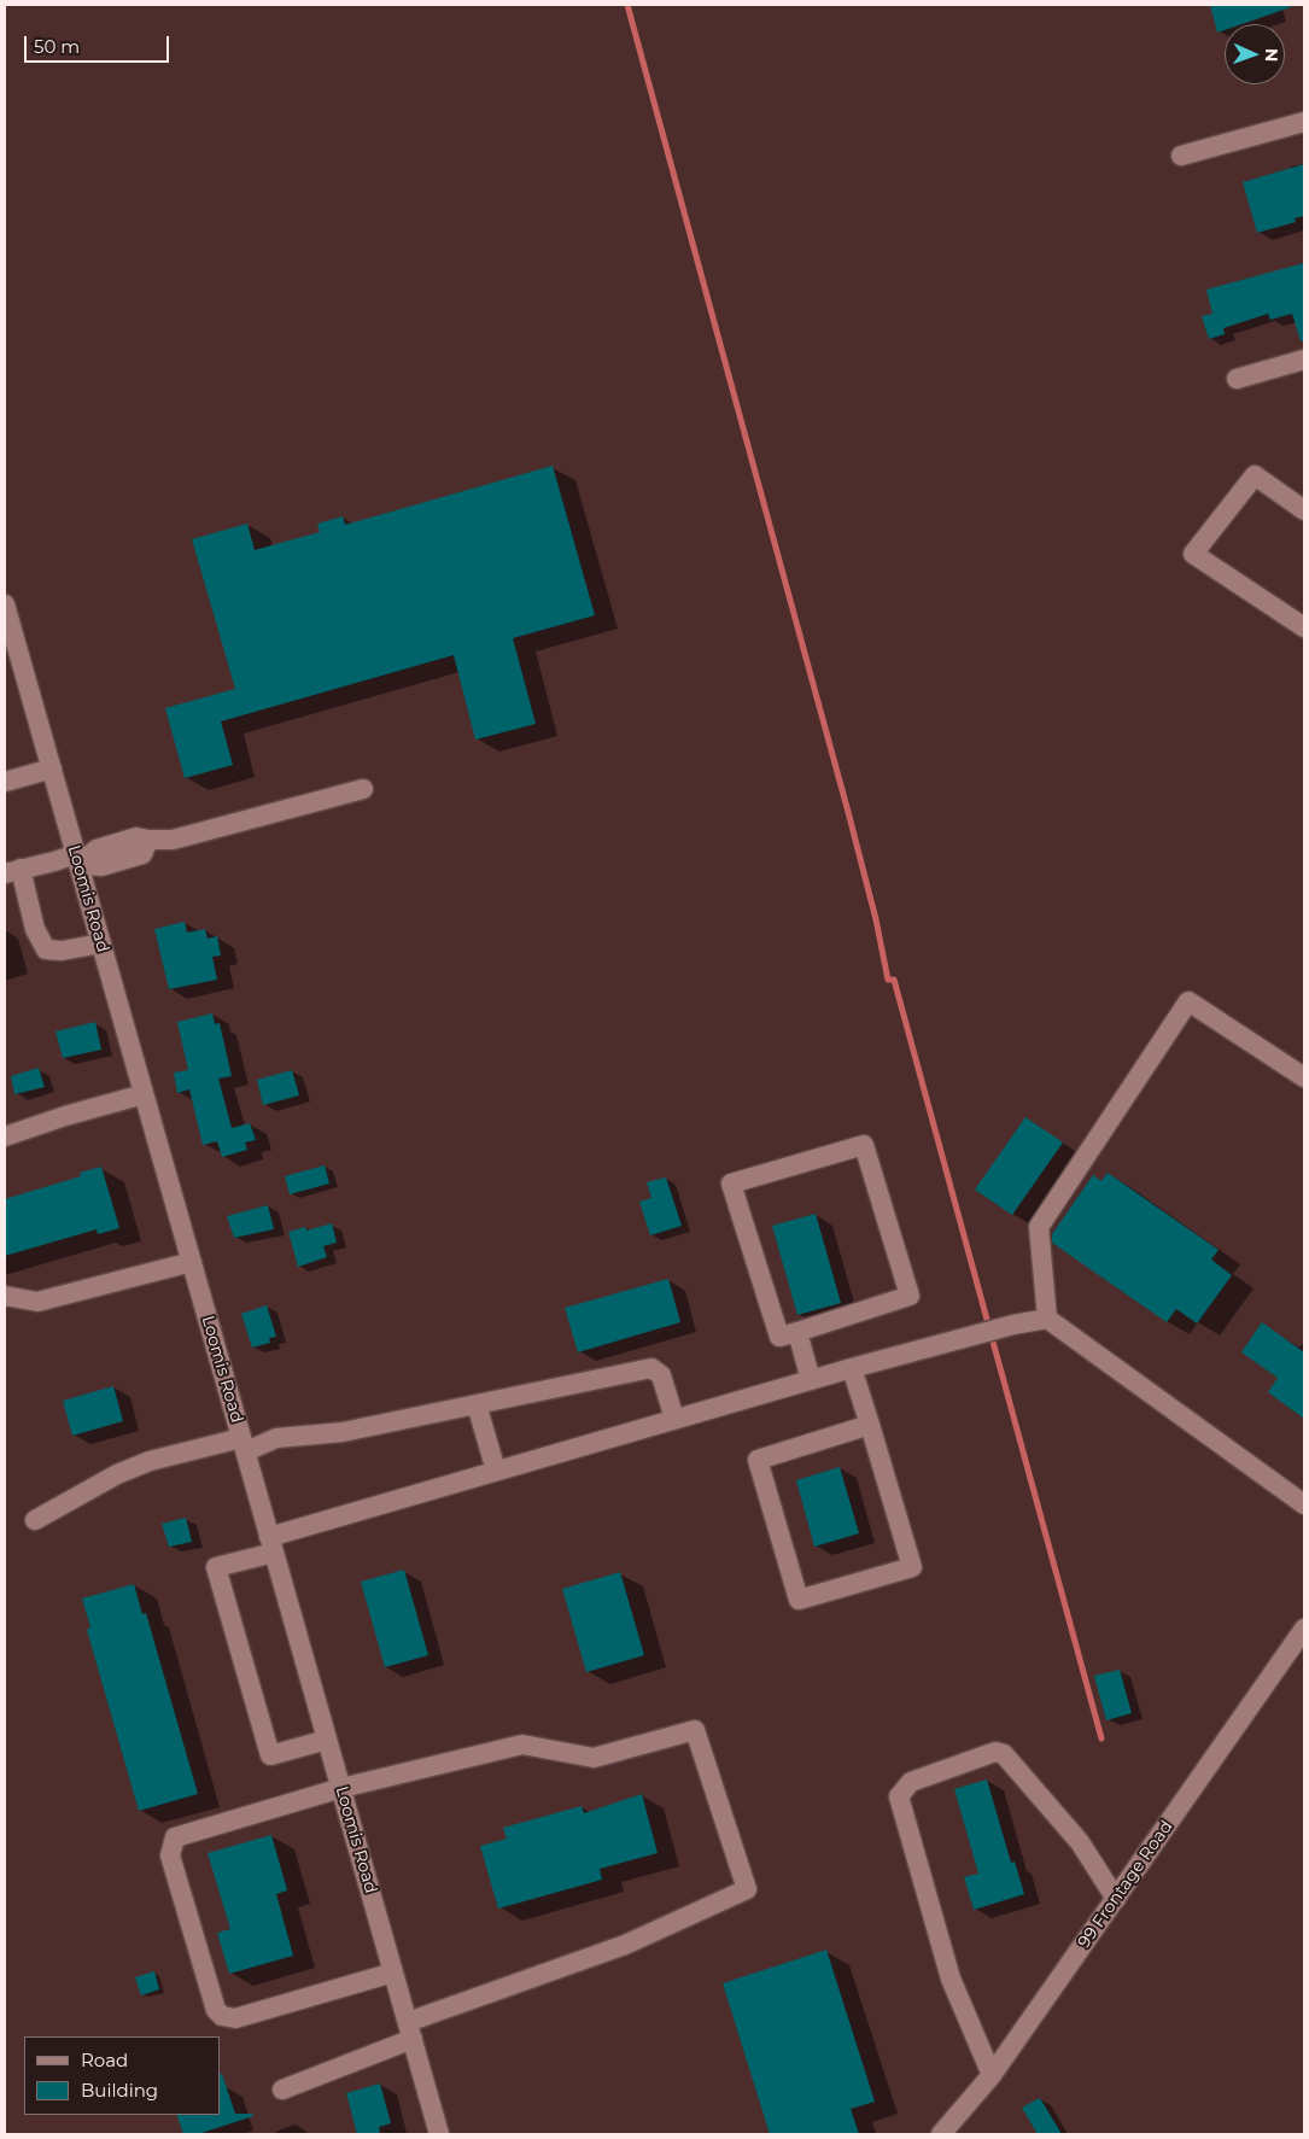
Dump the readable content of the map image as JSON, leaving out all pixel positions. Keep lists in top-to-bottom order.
{
  "streets": {
    "street": ["Loomis Road", "99 Frontage Road"]
  },
  "legend": ["Road", "Building"],
  "scale_bar": "50 m",
  "north": "right"
}
